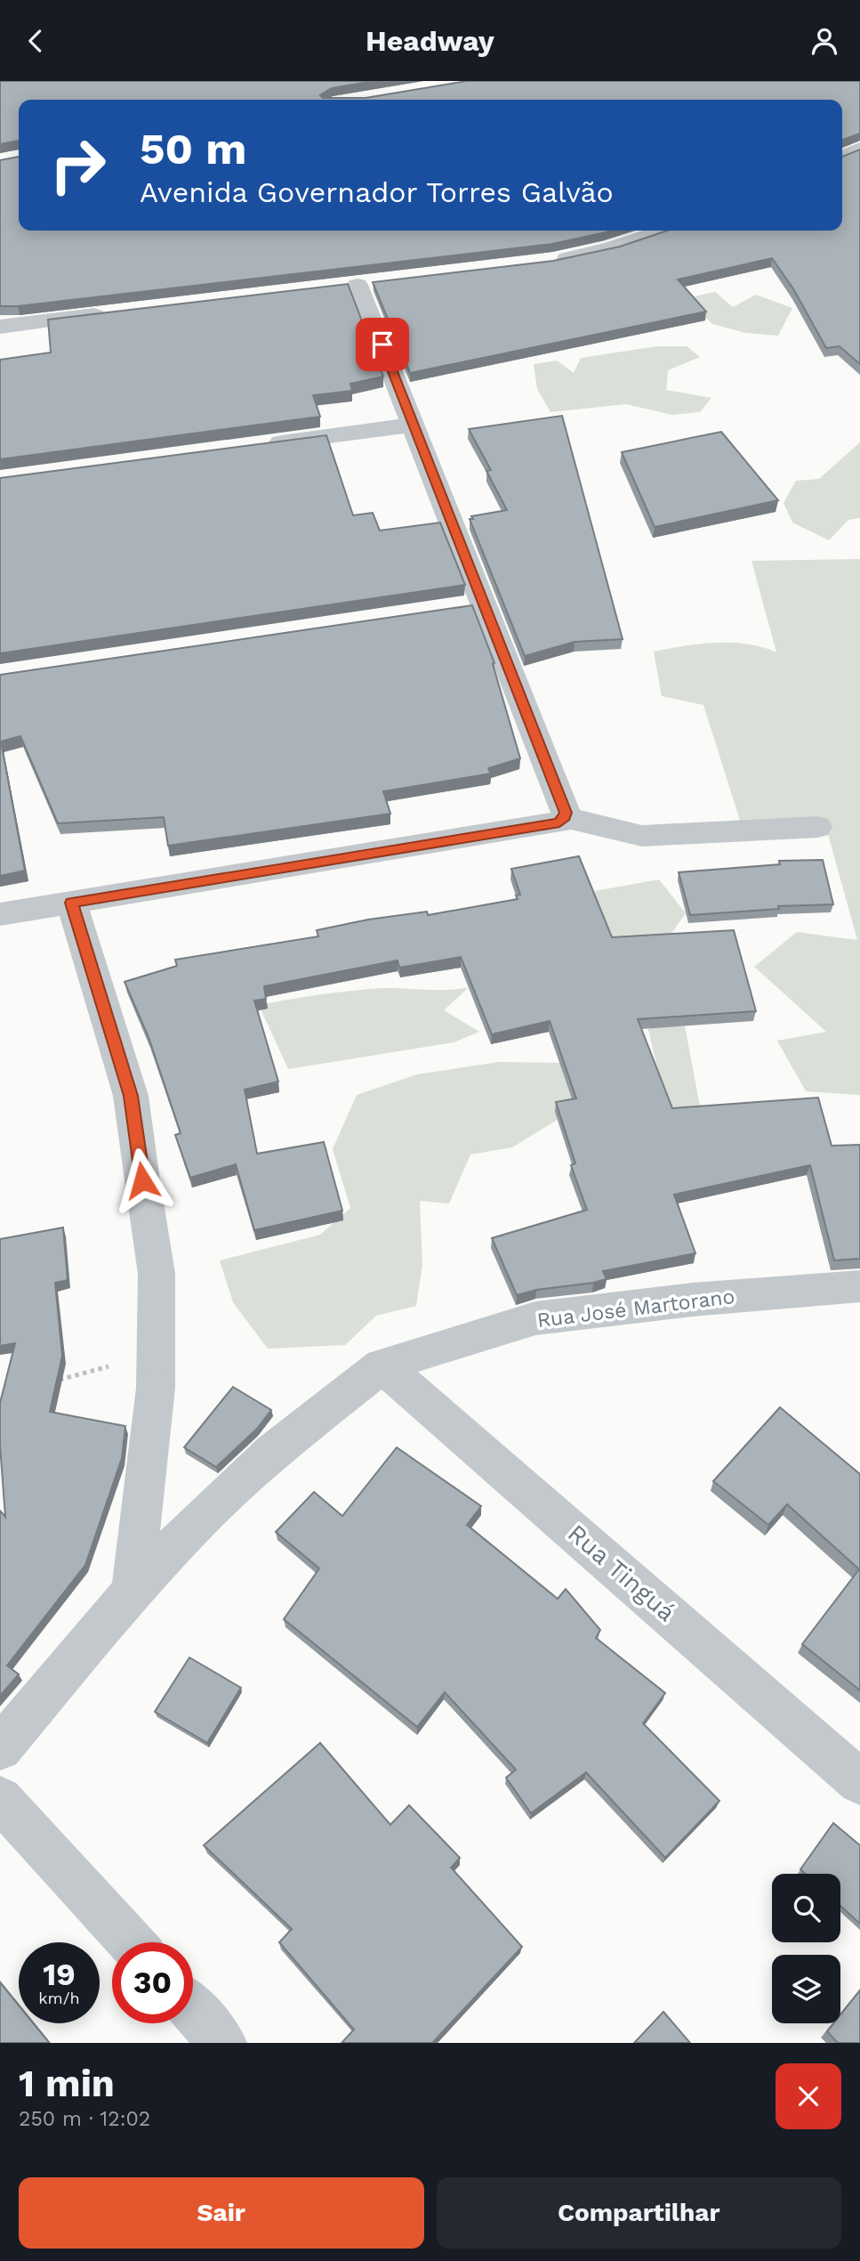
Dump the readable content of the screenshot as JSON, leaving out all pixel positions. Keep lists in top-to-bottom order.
{
  "streets": {
    "street": ["Rua José Martorano", "Rua Tinguá"]
  },
  "crossings": [
    ["Rua José Martorano", "Rua Tinguá"]
  ],
  "page": {
    "header": "Headway",
    "turn": ["50 m", "Avenida Governador Torres Galvão"],
    "speed": "19 km/h",
    "limit": "30",
    "heading": ["1 min", "250 m · 12:02"],
    "buttons": ["Sair", "Compartilhar"]
  }
}
